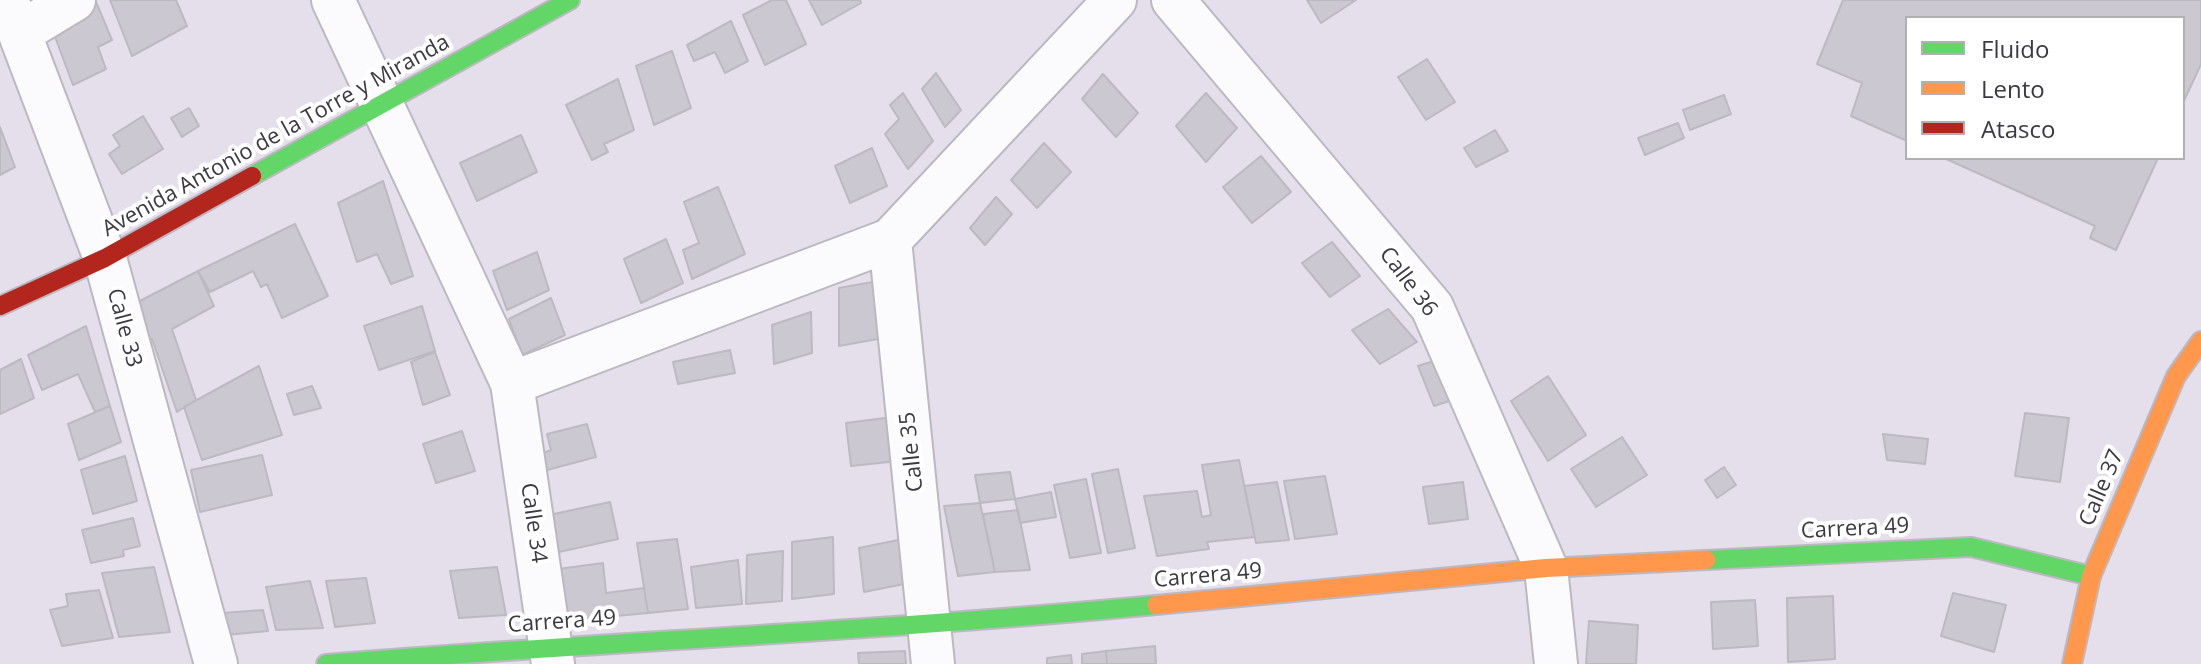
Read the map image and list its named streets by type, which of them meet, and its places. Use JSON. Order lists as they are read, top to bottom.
{
  "streets": {
    "street": [
      "Avenida Antonio de la Torre y Miranda",
      "Calle 36",
      "Calle 33",
      "Calle 35",
      "Calle 37",
      "Calle 34",
      "Carrera 49"
    ]
  },
  "crossings": [
    ["Avenida Antonio de la Torre y Miranda", "Calle 33"],
    ["Avenida Antonio de la Torre y Miranda", "Calle 34"],
    ["Calle 36", "Carrera 49"],
    ["Calle 35", "Carrera 49"],
    ["Calle 37", "Carrera 49"],
    ["Calle 34", "Carrera 49"]
  ],
  "legend": ["Fluido", "Lento", "Atasco"]
}
